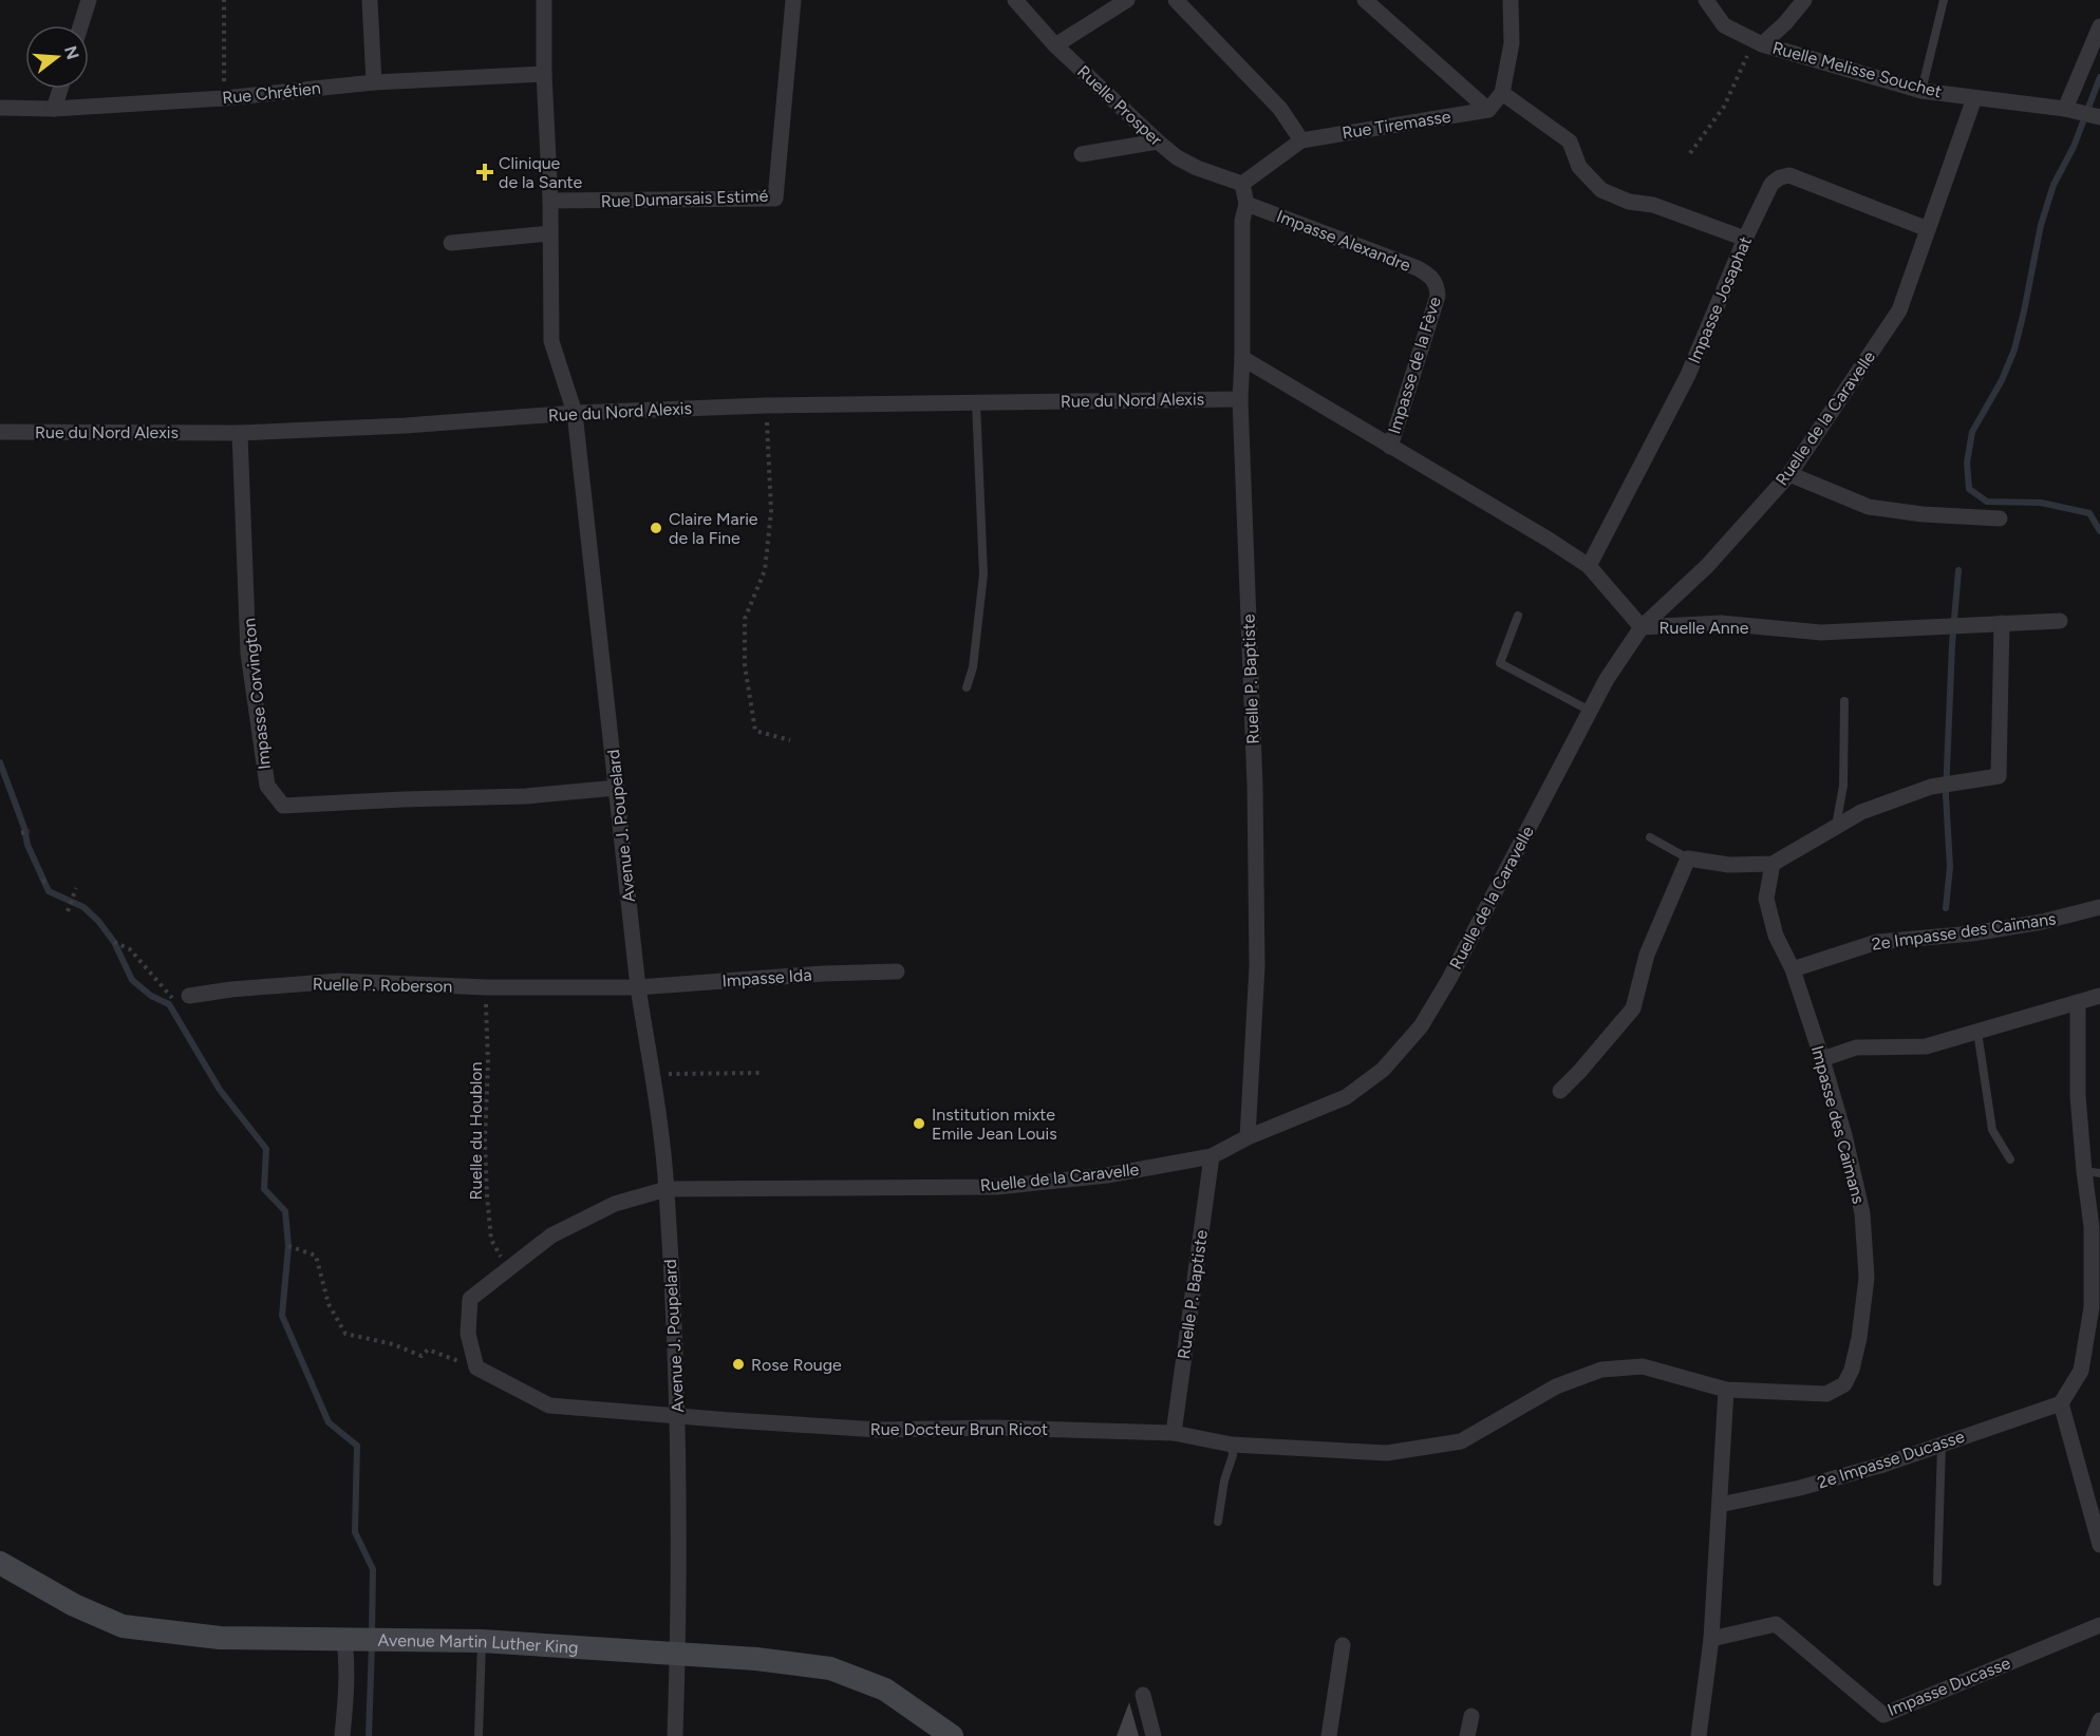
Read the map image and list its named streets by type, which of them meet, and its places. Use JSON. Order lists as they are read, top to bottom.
{
  "streets": {
    "main road": ["Avenue Martin Luther King"],
    "street": [
      "Ruelle Melisse Souchet",
      "Rue Chrétien",
      "Ruelle Prosper",
      "Rue Tiremasse",
      "Rue Dumarsais Estimé",
      "Impasse Alexandre",
      "Impasse Josaphat",
      "Impasse de la Fève",
      "Rue du Nord Alexis",
      "Ruelle de la Caravelle",
      "Ruelle Anne",
      "Ruelle P. Baptiste",
      "Impasse Corvington",
      "Avenue J. Poupelard",
      "2e Impasse des Caïmans",
      "Impasse Ida",
      "Ruelle P. Roberson",
      "Impasse des Caïmans",
      "Rue Docteur Brun Ricot",
      "2e Impasse Ducasse",
      "Impasse Ducasse"
    ],
    "path": ["Ruelle du Houblon"]
  },
  "crossings": [
    ["Ruelle Melisse Souchet", "Ruelle de la Caravelle"],
    ["Rue Chrétien", "Avenue J. Poupelard"],
    ["Ruelle Prosper", "Rue Tiremasse"],
    ["Rue Dumarsais Estimé", "Avenue J. Poupelard"],
    ["Impasse Alexandre", "Impasse de la Fève"],
    ["Impasse Alexandre", "Ruelle P. Baptiste"],
    ["Impasse Josaphat", "Ruelle de la Caravelle"],
    ["Impasse Josaphat", "Ruelle Anne"],
    ["Impasse de la Fève", "Ruelle Anne"],
    ["Rue du Nord Alexis", "Ruelle P. Baptiste"],
    ["Rue du Nord Alexis", "Impasse Corvington"],
    ["Rue du Nord Alexis", "Avenue J. Poupelard"],
    ["Ruelle de la Caravelle", "Ruelle Anne"],
    ["Ruelle de la Caravelle", "Ruelle P. Baptiste"],
    ["Ruelle de la Caravelle", "Avenue J. Poupelard"],
    ["Ruelle Anne", "Ruelle P. Baptiste"],
    ["Ruelle P. Baptiste", "Rue Docteur Brun Ricot"],
    ["Impasse Corvington", "Avenue J. Poupelard"],
    ["Avenue J. Poupelard", "Impasse Ida"],
    ["Avenue J. Poupelard", "Ruelle P. Roberson"],
    ["Avenue J. Poupelard", "Rue Docteur Brun Ricot"],
    ["Avenue J. Poupelard", "Avenue Martin Luther King"],
    ["2e Impasse des Caïmans", "Impasse des Caïmans"],
    ["Impasse Ida", "Ruelle P. Roberson"],
    ["Ruelle P. Roberson", "Ruelle du Houblon"],
    ["Impasse des Caïmans", "Rue Docteur Brun Ricot"]
  ],
  "places": {
    "health": ["Clinique de la Sante"],
    "other": ["Claire Marie de la Fine", "Institution mixte Emile Jean Louis", "Rose Rouge"]
  },
  "north": "right"
}
